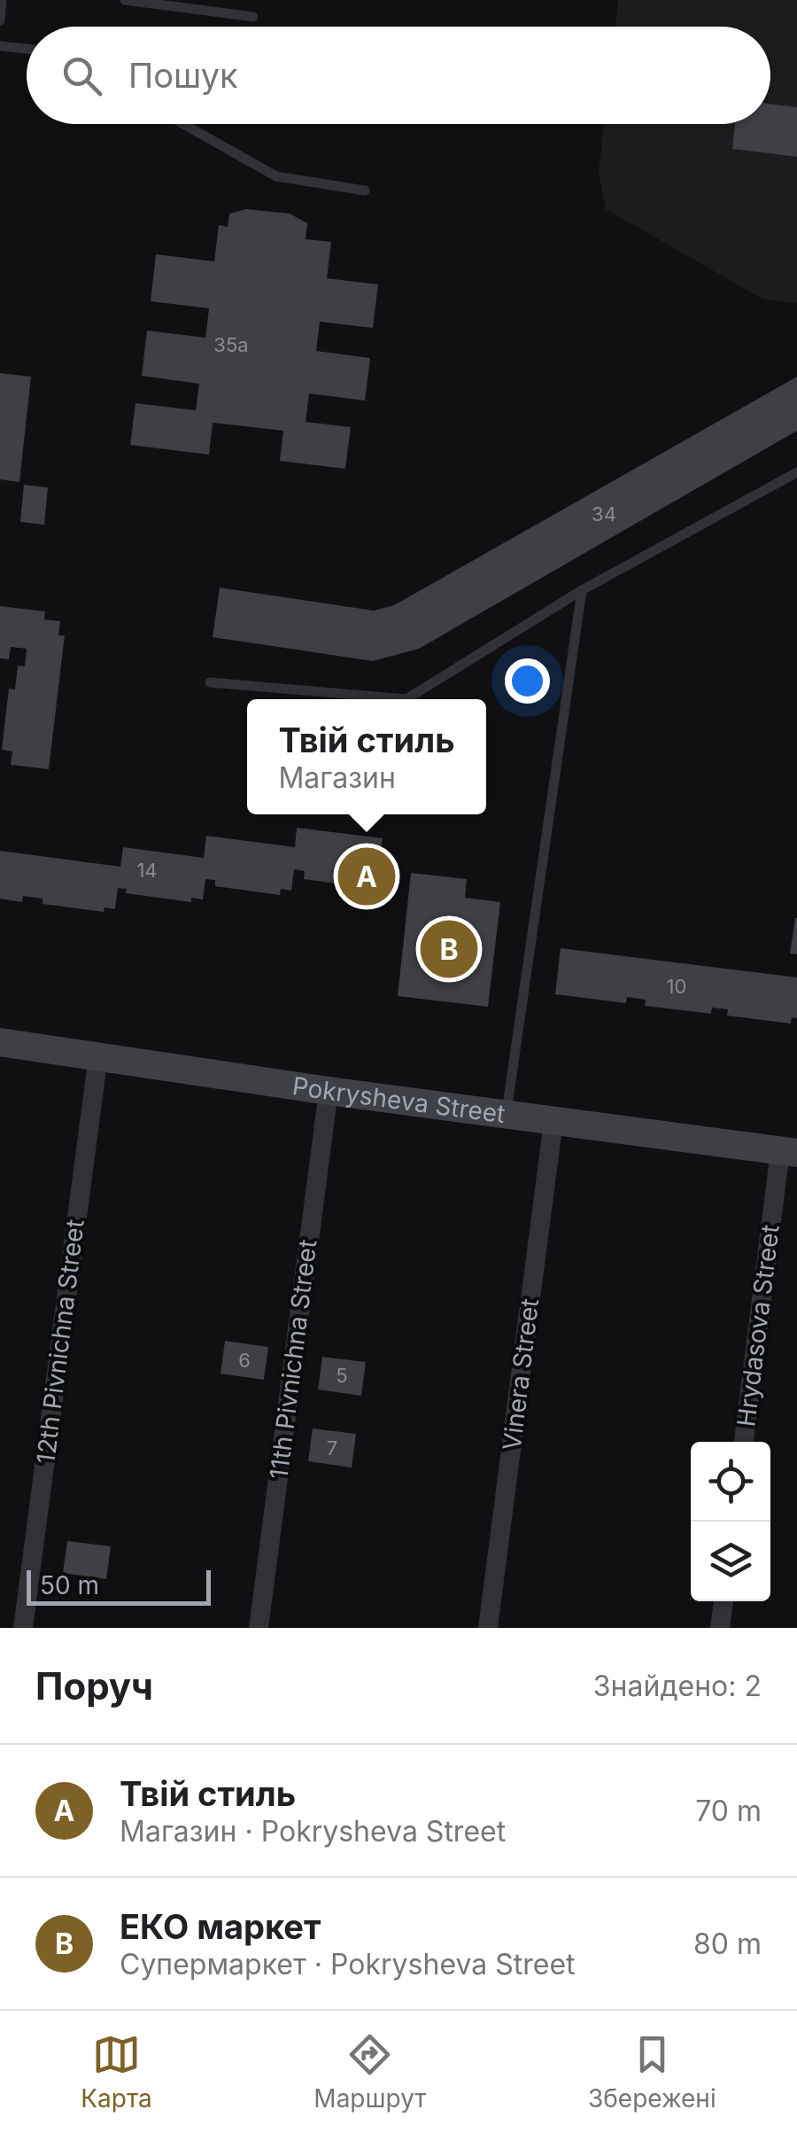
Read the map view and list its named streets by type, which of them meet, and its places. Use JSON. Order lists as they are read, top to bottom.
{
  "streets": {
    "street": [
      "Pokrysheva Street",
      "Hrydasova Street",
      "12th Pivnichna Street",
      "11th Pivnichna Street",
      "Vinera Street"
    ]
  },
  "crossings": [
    ["Pokrysheva Street", "Hrydasova Street"],
    ["Pokrysheva Street", "12th Pivnichna Street"],
    ["Pokrysheva Street", "11th Pivnichna Street"],
    ["Pokrysheva Street", "Vinera Street"]
  ],
  "house_numbers": [
    "35а",
    "34",
    "14",
    "10",
    "6",
    "5",
    "7"
  ],
  "scale_bar": "50 m",
  "page": {
    "search": "Пошук",
    "popup": ["Твій стиль", "Магазин"],
    "pins": ["A", "B"],
    "scale": "50 m",
    "heading": ["Поруч", "Знайдено: 2"],
    "list": [
      {
        "mark": "A",
        "name": "Твій стиль",
        "note": "Магазин · Pokrysheva Street",
        "value": "70 m"
      },
      {
        "mark": "B",
        "name": "ЕКО маркет",
        "note": "Супермаркет · Pokrysheva Street",
        "value": "80 m"
      }
    ],
    "nav": ["Карта", "Маршрут", "Збережені"]
  }
}
